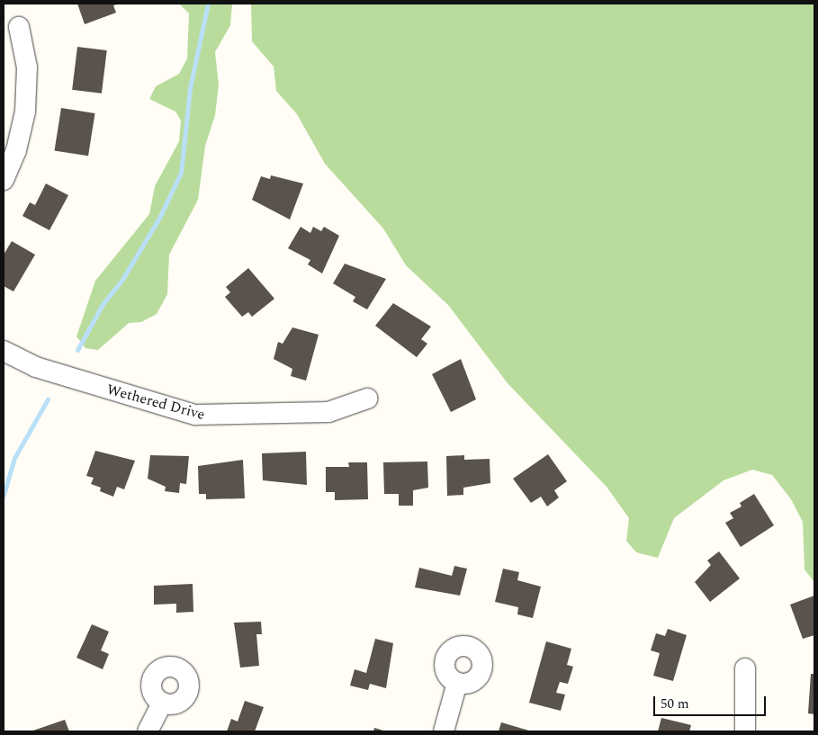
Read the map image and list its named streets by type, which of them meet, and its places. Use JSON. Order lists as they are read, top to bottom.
{
  "streets": {
    "street": ["Wethered Drive"]
  },
  "scale_bar": "50 m"
}
